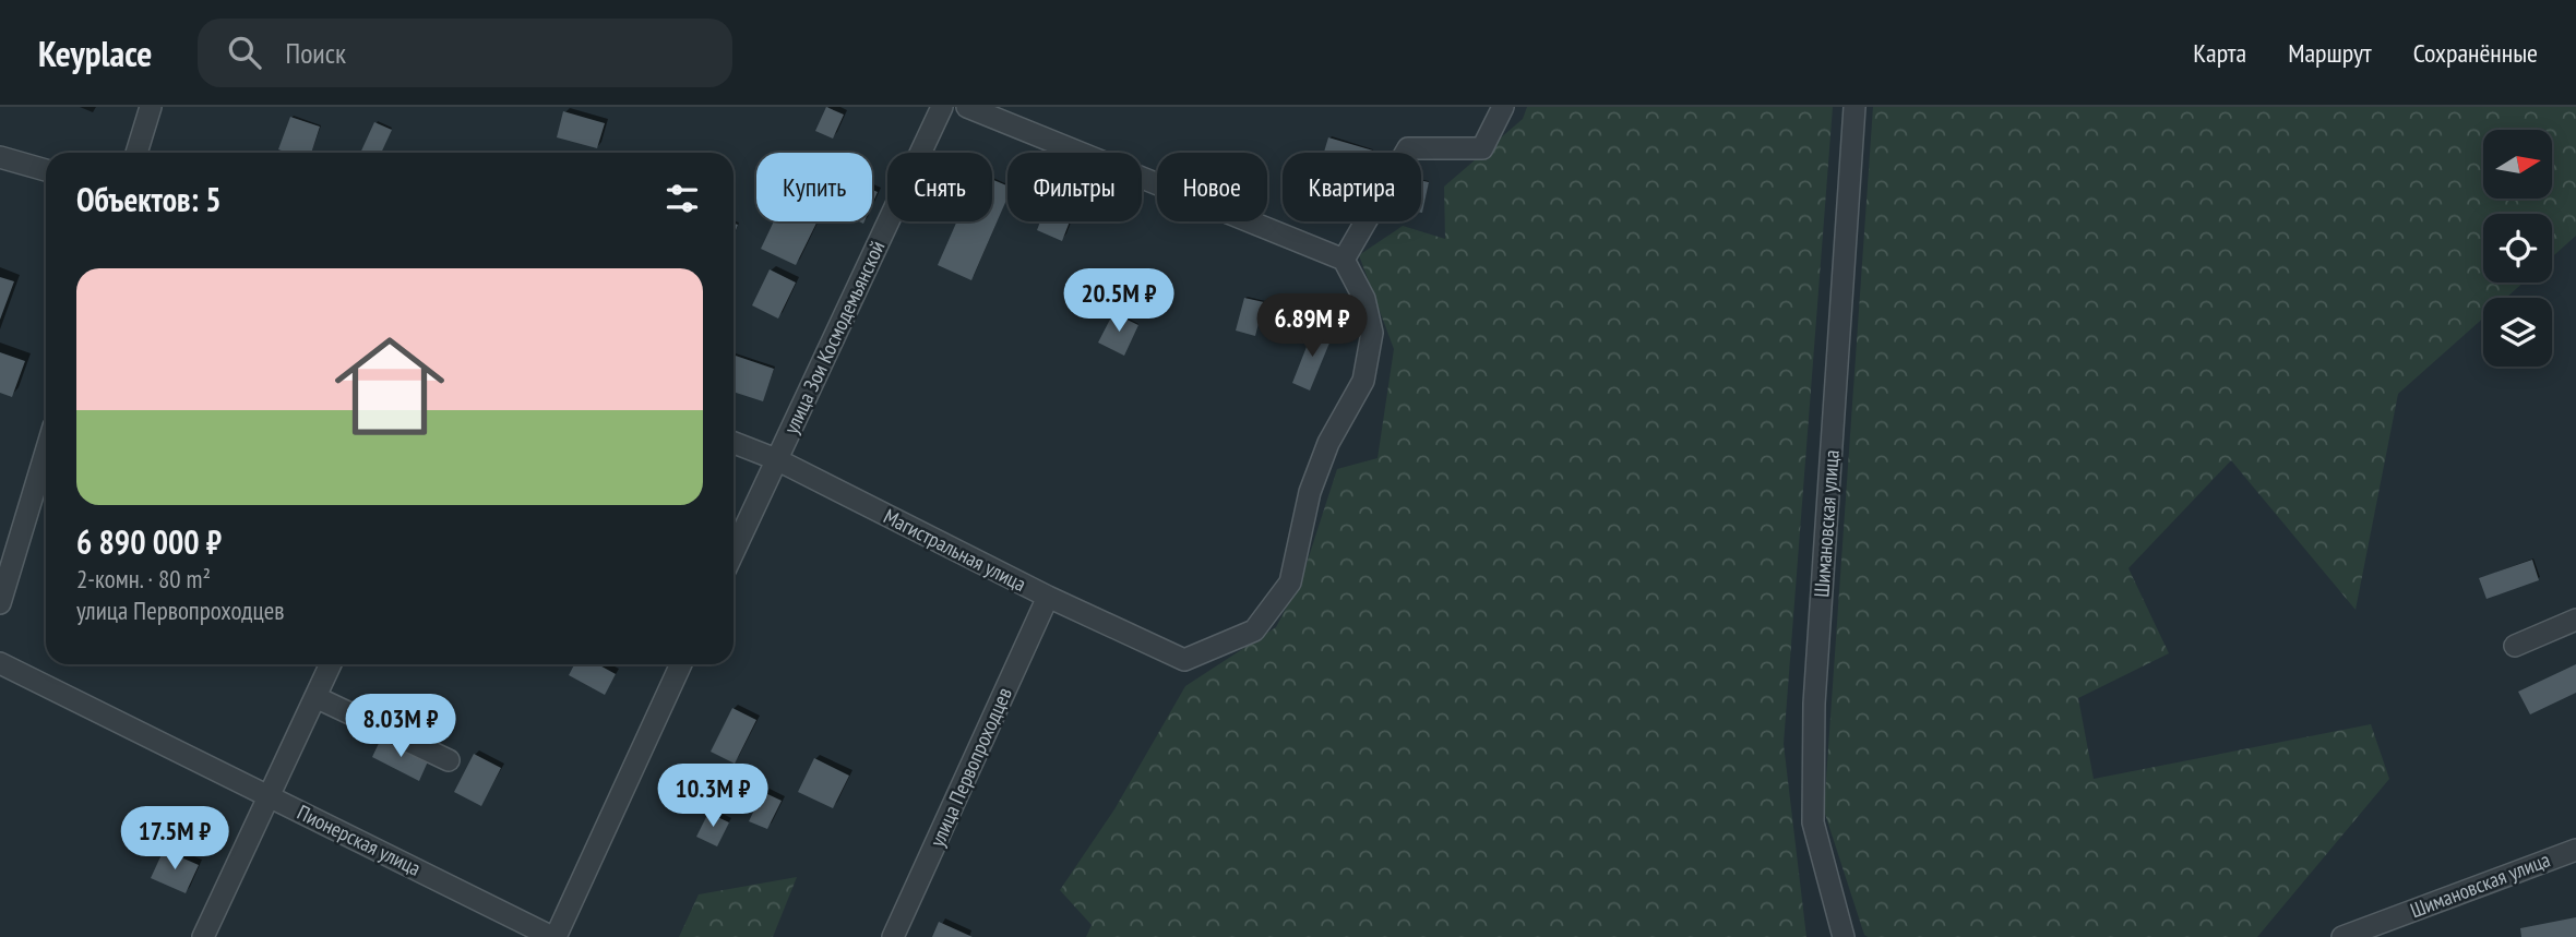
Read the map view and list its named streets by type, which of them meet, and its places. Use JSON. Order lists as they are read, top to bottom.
{
  "streets": {
    "street": [
      "улица Зои Космодемьянской",
      "Шимановская улица",
      "Магистральная улица",
      "улица Первопроходцев",
      "Пионерская улица"
    ]
  },
  "crossings": [
    ["улица Зои Космодемьянской", "Магистральная улица"],
    ["Магистральная улица", "улица Первопроходцев"]
  ],
  "north": "right",
  "page": {
    "header": "Keyplace",
    "search": "Поиск",
    "nav": ["Карта", "Маршрут", "Сохранённые"],
    "chip": [
      "Купить",
      "Снять",
      "Фильтры",
      "Новое",
      "Квартира"
    ],
    "heading": "Объектов: 5",
    "list": [
      {
        "name": "6 890 000 ₽",
        "note": "2-комн. · 80 m² · улица Первопроходцев"
      }
    ],
    "price": [
      "20.5M ₽",
      "6.89M ₽",
      "8.03M ₽",
      "10.3M ₽",
      "17.5M ₽"
    ]
  }
}
